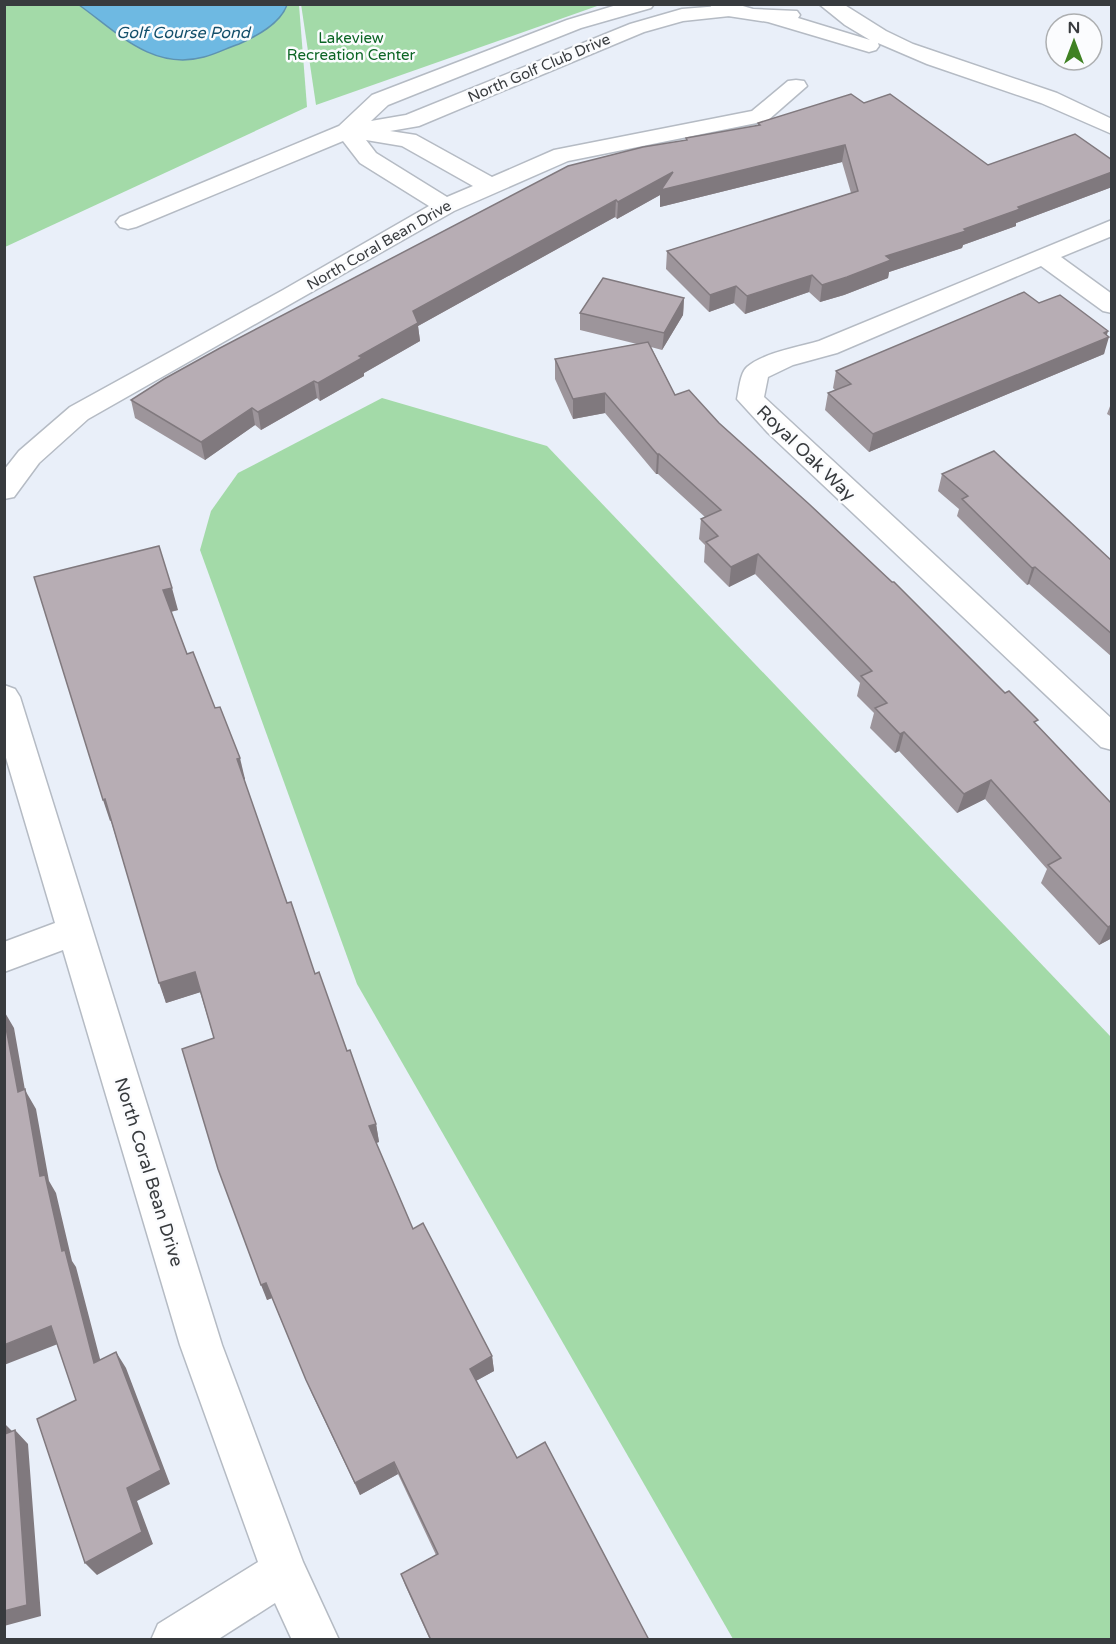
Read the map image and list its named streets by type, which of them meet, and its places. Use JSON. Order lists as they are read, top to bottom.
{
  "streets": {
    "street": ["North Golf Club Drive", "North Coral Bean Drive", "Royal Oak Way"]
  },
  "water": ["Golf Course Pond"],
  "parks": ["Lakeview Recreation Center"],
  "north": "top"
}
